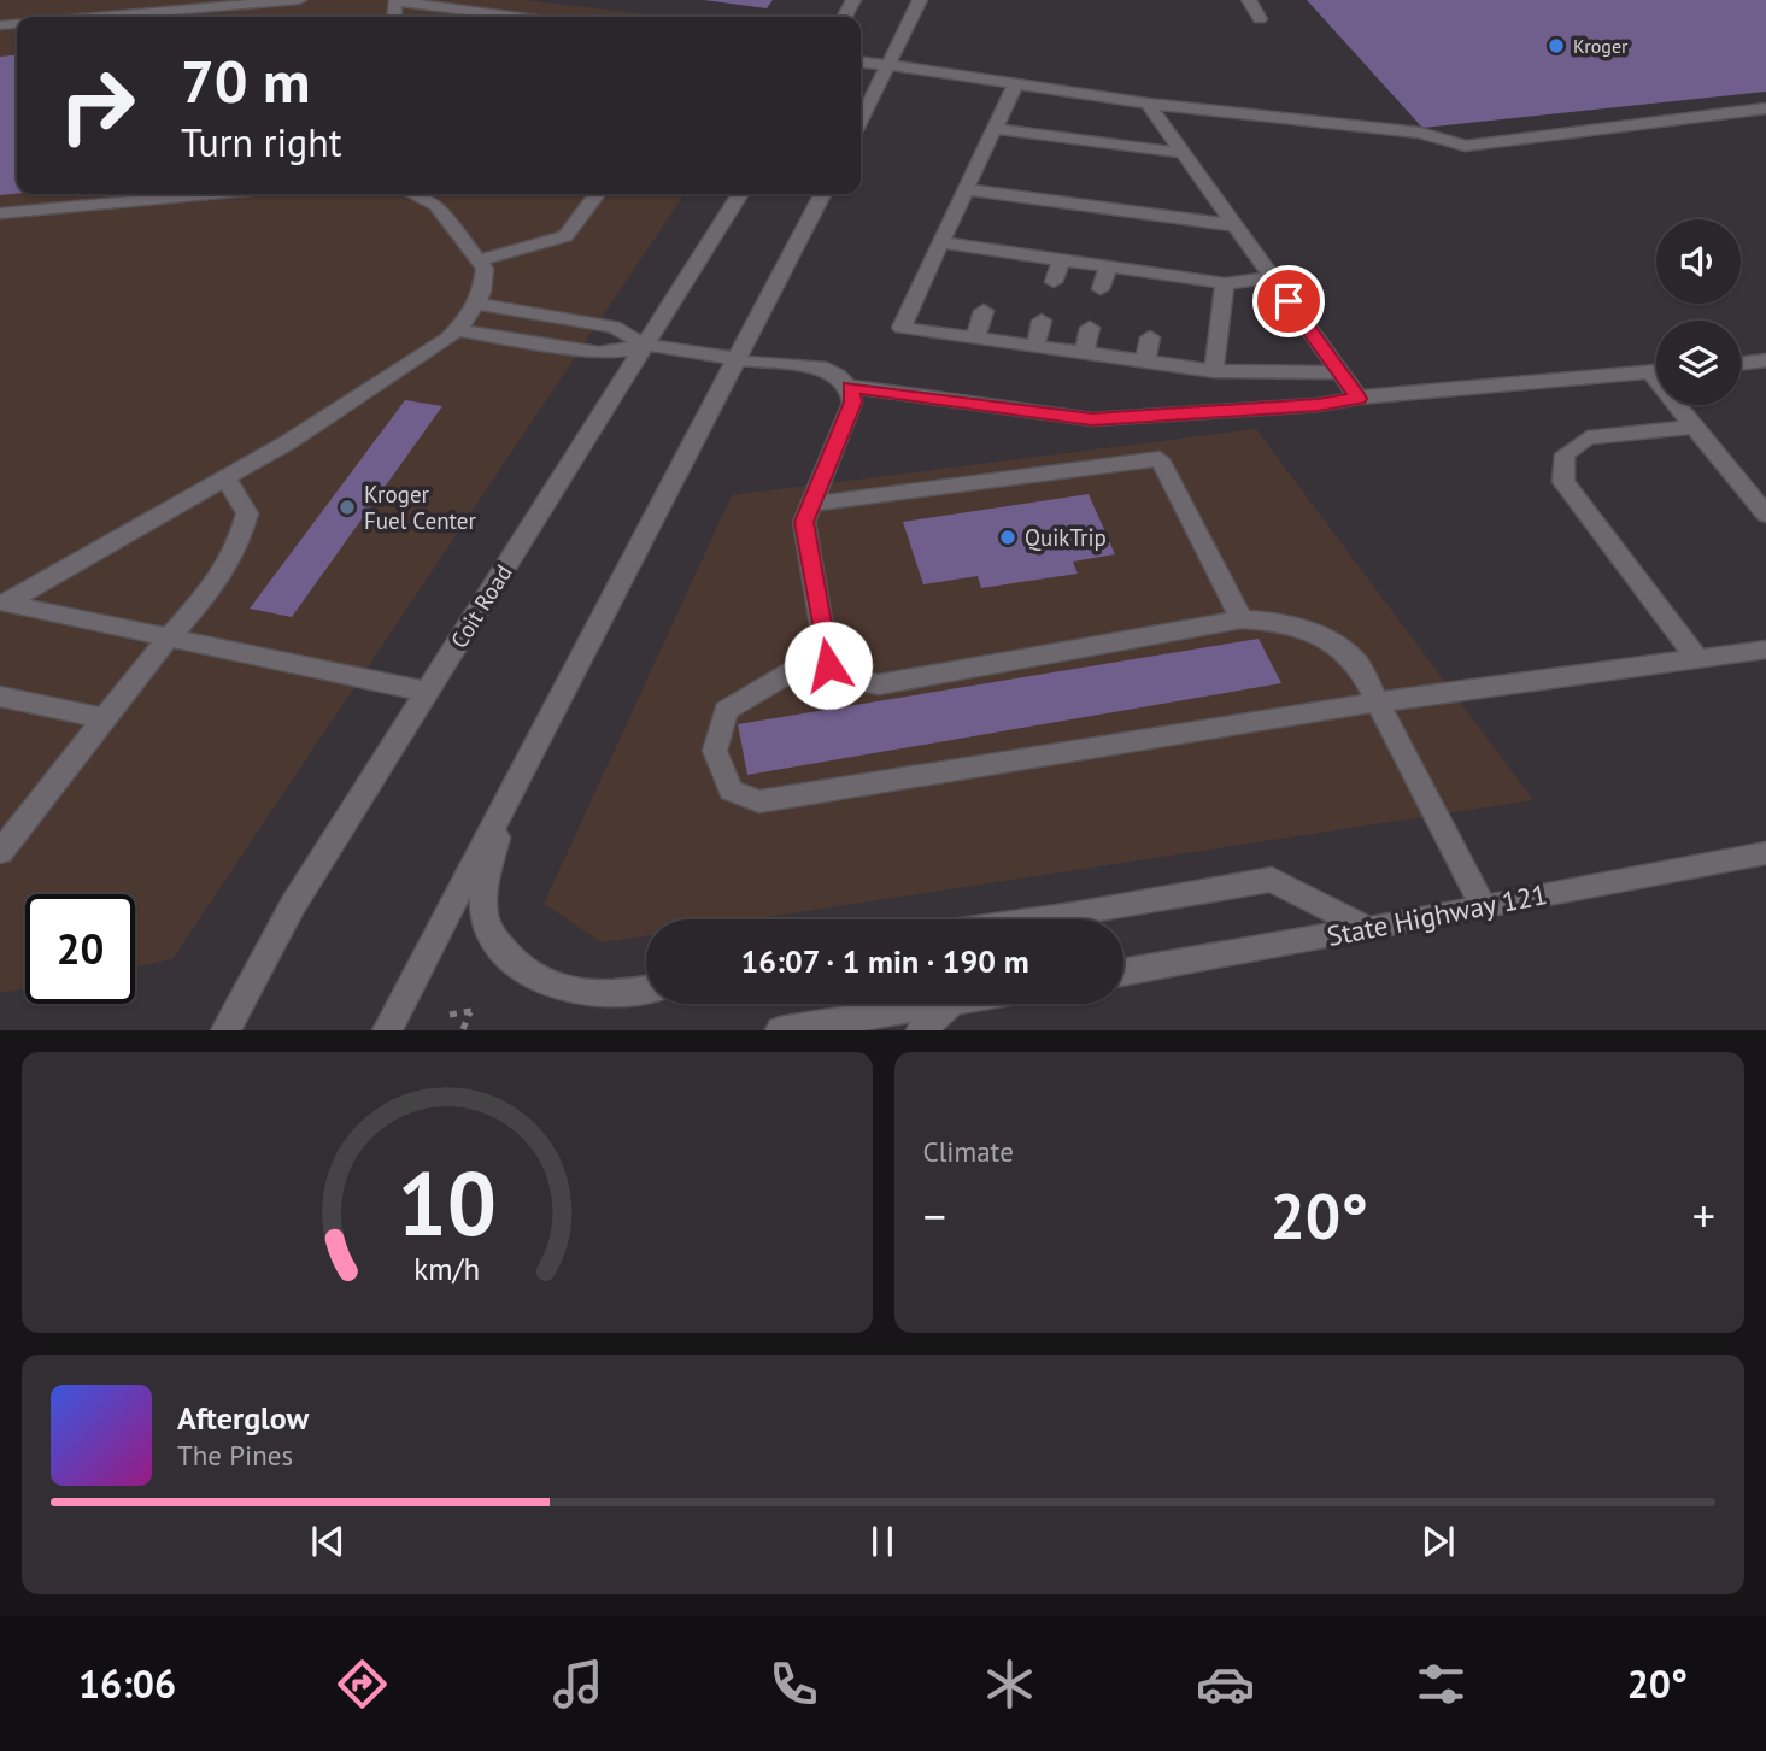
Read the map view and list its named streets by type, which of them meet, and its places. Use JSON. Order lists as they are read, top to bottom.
{
  "streets": {
    "main road": ["Coit Road", "State Highway 121"]
  },
  "places": ["Kroger", "Kroger Fuel Center", "QuikTrip"],
  "page": {
    "turn": ["70 m", "Turn right"],
    "limit": "20",
    "trip": "16:07 · 1 min · 190 m",
    "tile": "Climate",
    "heat": ["−", "20°", "+"],
    "song": ["Afterglow", "The Pines"],
    "tabs": ["16:06", "20°"],
    "gauge": ["10", "km/h"]
  }
}
